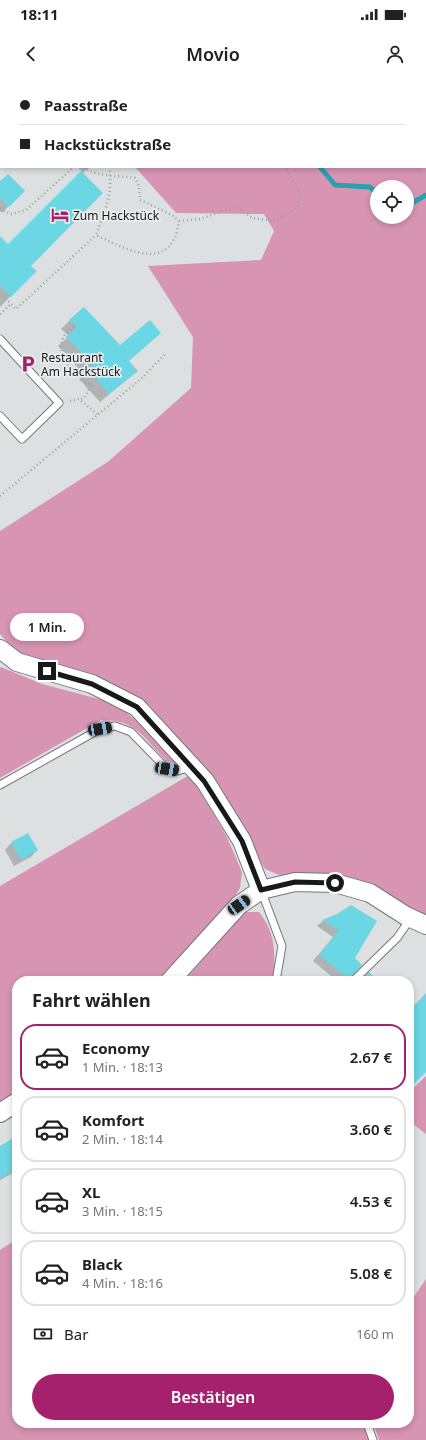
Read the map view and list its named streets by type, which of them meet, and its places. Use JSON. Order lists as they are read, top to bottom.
{
  "places": {
    "hotel": ["Zum Hackstück"],
    "parking": ["Restaurant Am Hackstück"]
  },
  "page": {
    "status": "18:11",
    "header": "Movio",
    "banner": ["Paasstraße", "Hackstückstraße"],
    "bubble": "1 Min.",
    "heading": "Fahrt wählen",
    "list": [
      {
        "name": "Economy",
        "note": "1 Min. · 18:13",
        "value": "2.67 €"
      },
      {
        "name": "Komfort",
        "note": "2 Min. · 18:14",
        "value": "3.60 €"
      },
      {
        "name": "XL",
        "note": "3 Min. · 18:15",
        "value": "4.53 €"
      },
      {
        "name": "Black",
        "note": "4 Min. · 18:16",
        "value": "5.08 €"
      }
    ],
    "pay": ["Bar", "160 m"],
    "buttons": "Bestätigen"
  }
}
